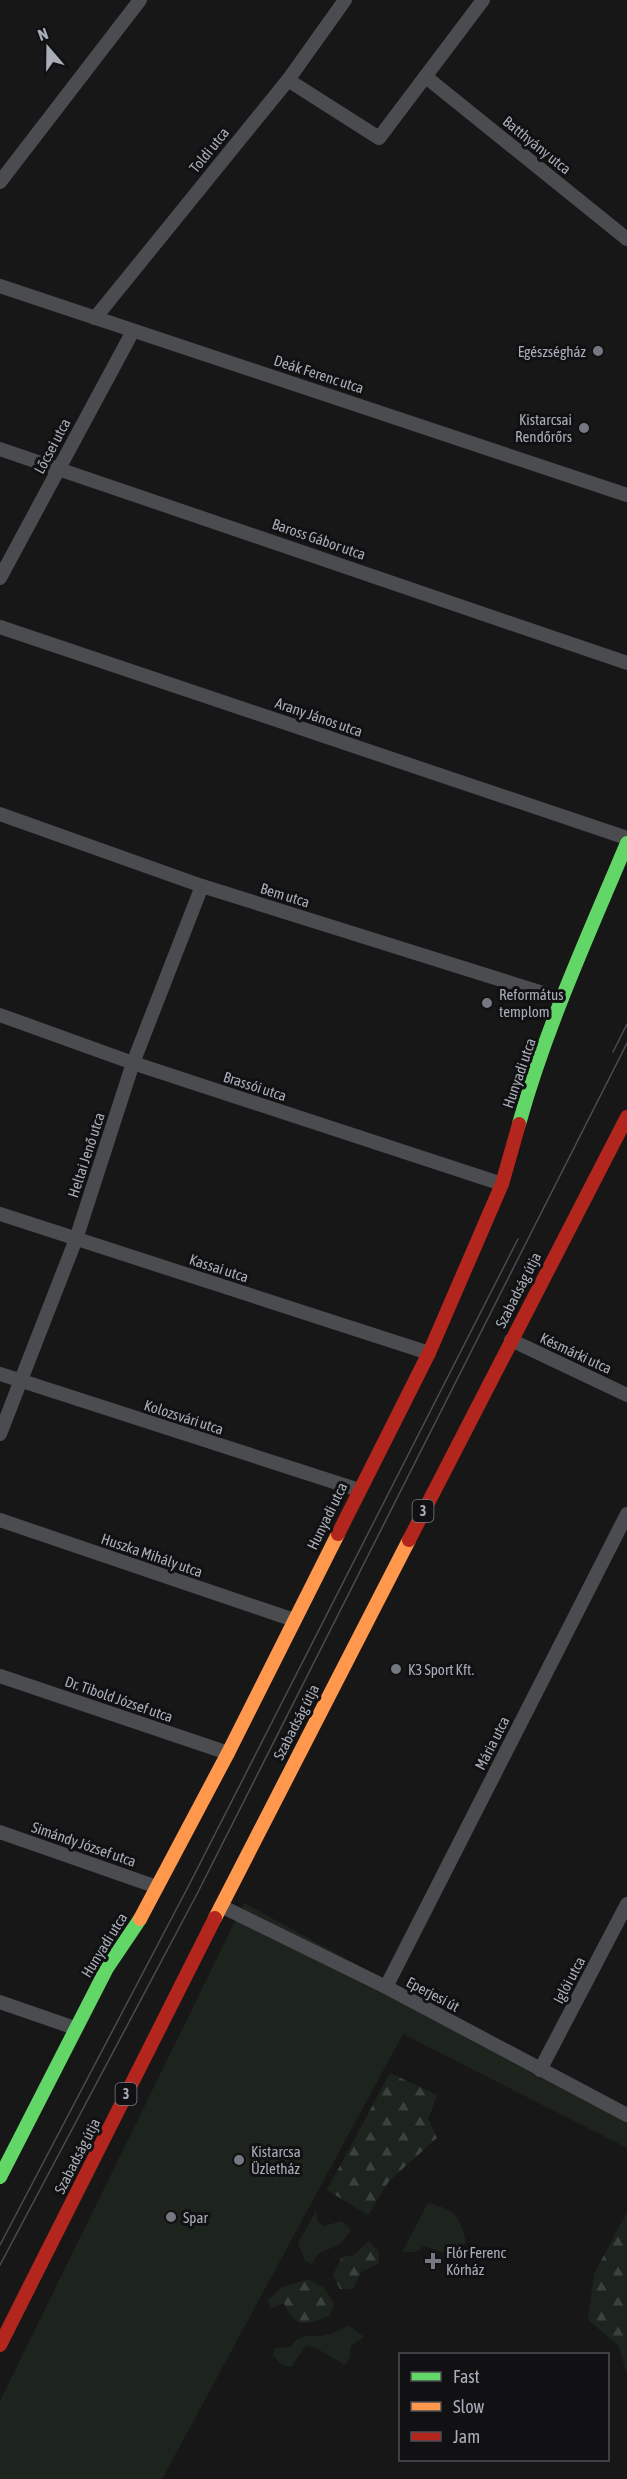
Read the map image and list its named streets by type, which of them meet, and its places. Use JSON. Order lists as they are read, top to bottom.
{
  "streets": {
    "street": [
      "Batthyány utca",
      "Toldi utca",
      "Deák Ferenc utca",
      "Lőcsei utca",
      "Baross Gábor utca",
      "Arany János utca",
      "Bem utca",
      "Hunyadi utca",
      "Brassói utca",
      "Heltai Jenő utca",
      "Kassai utca",
      "Szabadság útja",
      "Késmárki utca",
      "Kolozsvári utca",
      "3",
      "Huszka Mihály utca",
      "Dr. Tibold József utca",
      "Mária utca",
      "Simándy József utca",
      "Iglói utca",
      "Eperjesi út"
    ]
  },
  "crossings": [
    ["Toldi utca", "Deák Ferenc utca"],
    ["Deák Ferenc utca", "Lőcsei utca"],
    ["Lőcsei utca", "Baross Gábor utca"],
    ["Bem utca", "Hunyadi utca"],
    ["Bem utca", "Heltai Jenő utca"],
    ["Hunyadi utca", "Brassói utca"],
    ["Hunyadi utca", "Kassai utca"],
    ["Hunyadi utca", "Kolozsvári utca"],
    ["Hunyadi utca", "Huszka Mihály utca"],
    ["Hunyadi utca", "Dr. Tibold József utca"],
    ["Hunyadi utca", "Simándy József utca"],
    ["Brassói utca", "Heltai Jenő utca"],
    ["Heltai Jenő utca", "Kassai utca"],
    ["Heltai Jenő utca", "Kolozsvári utca"],
    ["Szabadság útja", "Késmárki utca"],
    ["Szabadság útja", "Eperjesi út"],
    ["Mária utca", "Eperjesi út"],
    ["Iglói utca", "Eperjesi út"]
  ],
  "places": {
    "other": [
      "Egészségház",
      "Kistarcsai Rendőrőrs",
      "Református templom",
      "K3 Sport Kft.",
      "Kistarcsa Üzletház",
      "Spar"
    ],
    "health": ["Flór Ferenc Kórház"]
  },
  "legend": ["Fast", "Slow", "Jam"],
  "north": "top"
}
